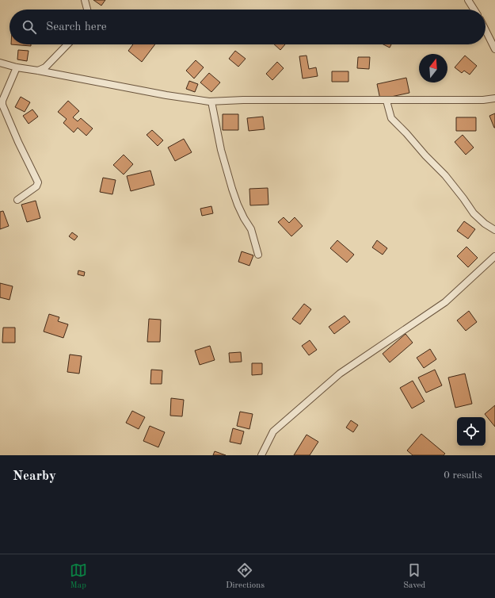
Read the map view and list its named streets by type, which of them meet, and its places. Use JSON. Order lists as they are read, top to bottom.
{
  "north": "top",
  "page": {
    "search": "Search here",
    "heading": ["Nearby", "0 results"],
    "nav": ["Map", "Directions", "Saved"]
  }
}
